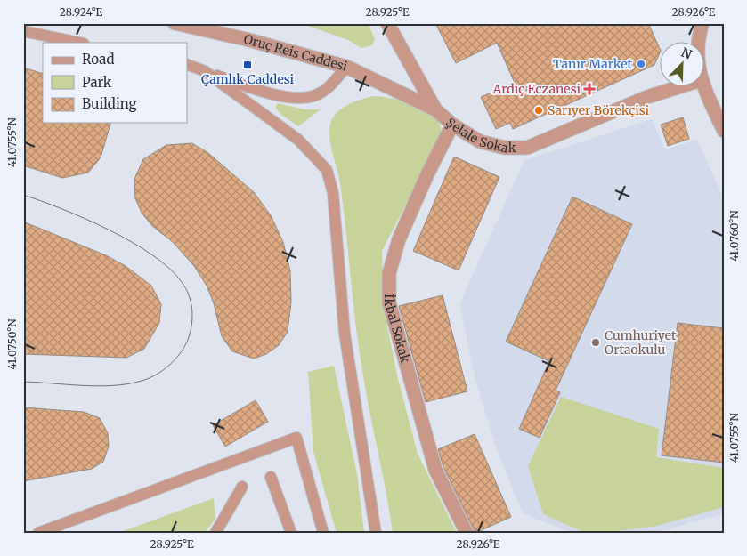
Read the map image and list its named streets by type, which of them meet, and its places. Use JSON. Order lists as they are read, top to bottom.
{
  "streets": {
    "street": ["Oruç Reis Caddesi", "Şelale Sokak", "İkbal Sokak"]
  },
  "crossings": [
    ["Oruç Reis Caddesi", "Şelale Sokak"],
    ["Şelale Sokak", "İkbal Sokak"]
  ],
  "places": {
    "other": ["Tanır Market", "Sarıyer Börekçisi", "Cumhuriyet Ortaokulu"],
    "transit": ["Çamlık Caddesi"],
    "health": ["Ardıç Eczanesi"]
  },
  "legend": ["Road", "Park", "Building"],
  "north": "top right",
  "coordinates": [
    "28.924°E",
    "28.925°E",
    "28.926°E",
    "41.0755°N",
    "41.0760°N",
    "41.0750°N"
  ]
}
